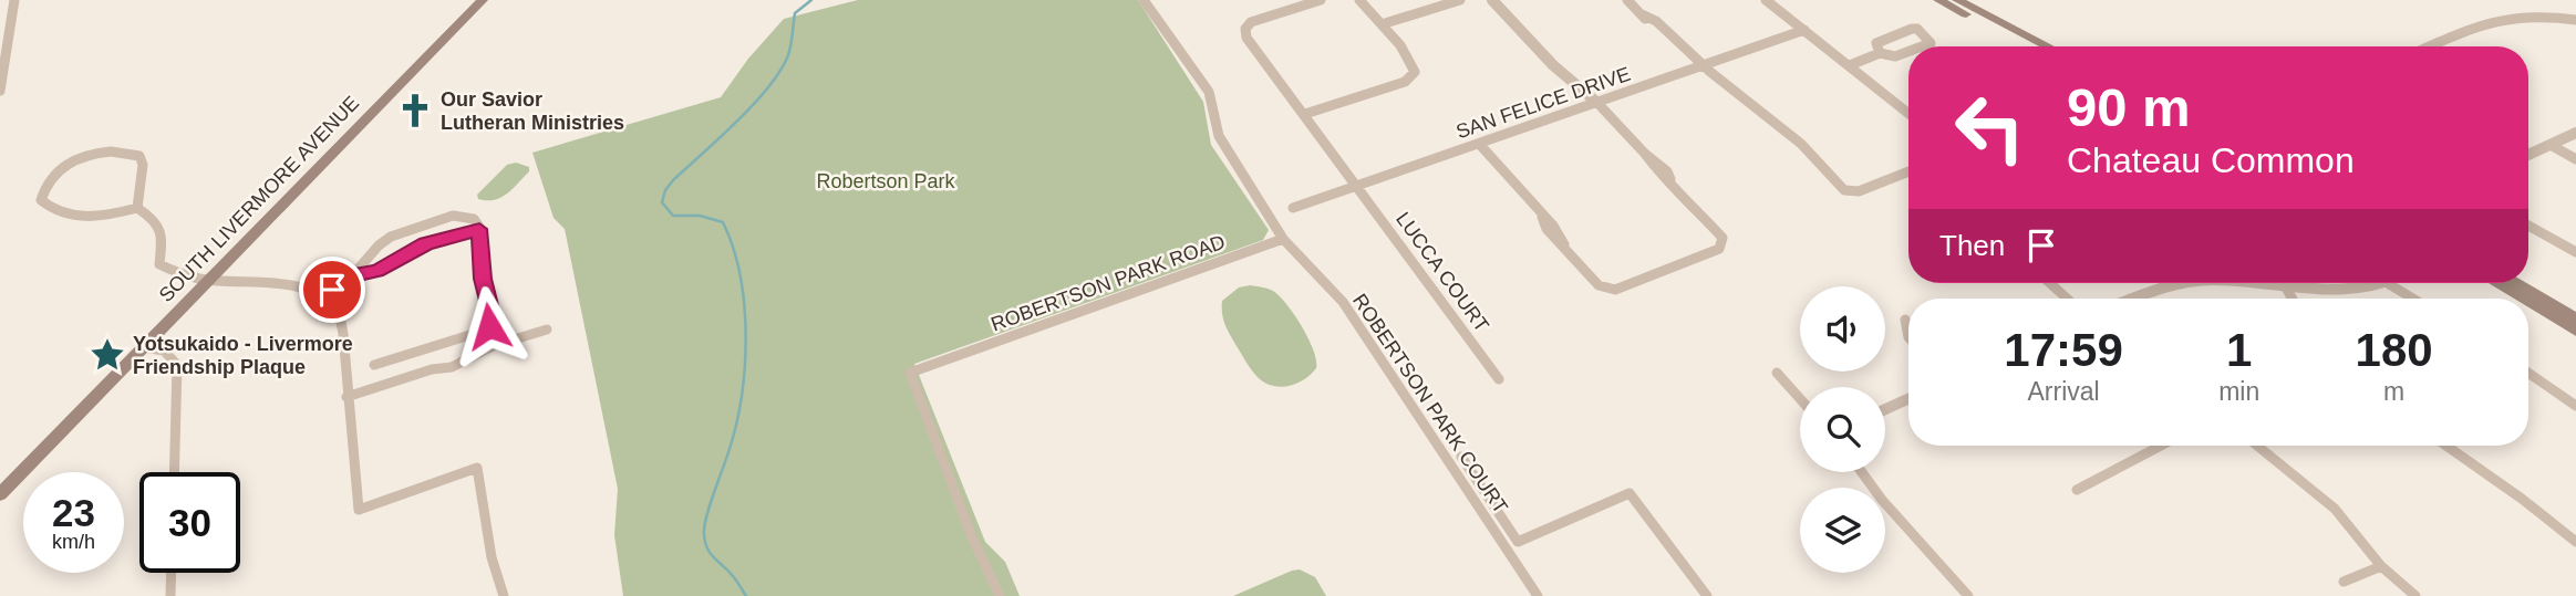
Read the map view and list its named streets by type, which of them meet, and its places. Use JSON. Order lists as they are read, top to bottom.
{
  "streets": {
    "main road": ["SOUTH LIVERMORE AVENUE"],
    "street": [
      "SAN FELICE DRIVE",
      "LUCCA COURT",
      "ROBERTSON PARK ROAD",
      "ROBERTSON PARK COURT"
    ]
  },
  "crossings": [
    ["SAN FELICE DRIVE", "LUCCA COURT"],
    ["ROBERTSON PARK ROAD", "ROBERTSON PARK COURT"]
  ],
  "parks": ["Robertson Park"],
  "places": {
    "church": ["Our Savior Lutheran Ministries"],
    "place": ["Yotsukaido - Livermore Friendship Plaque"]
  },
  "page": {
    "turn": ["90 m", "Chateau Common"],
    "then": "Then",
    "eta": [
      "17:59",
      "Arrival",
      "1",
      "min",
      "180",
      "m"
    ],
    "speed": "23 km/h",
    "limit": "30"
  }
}
